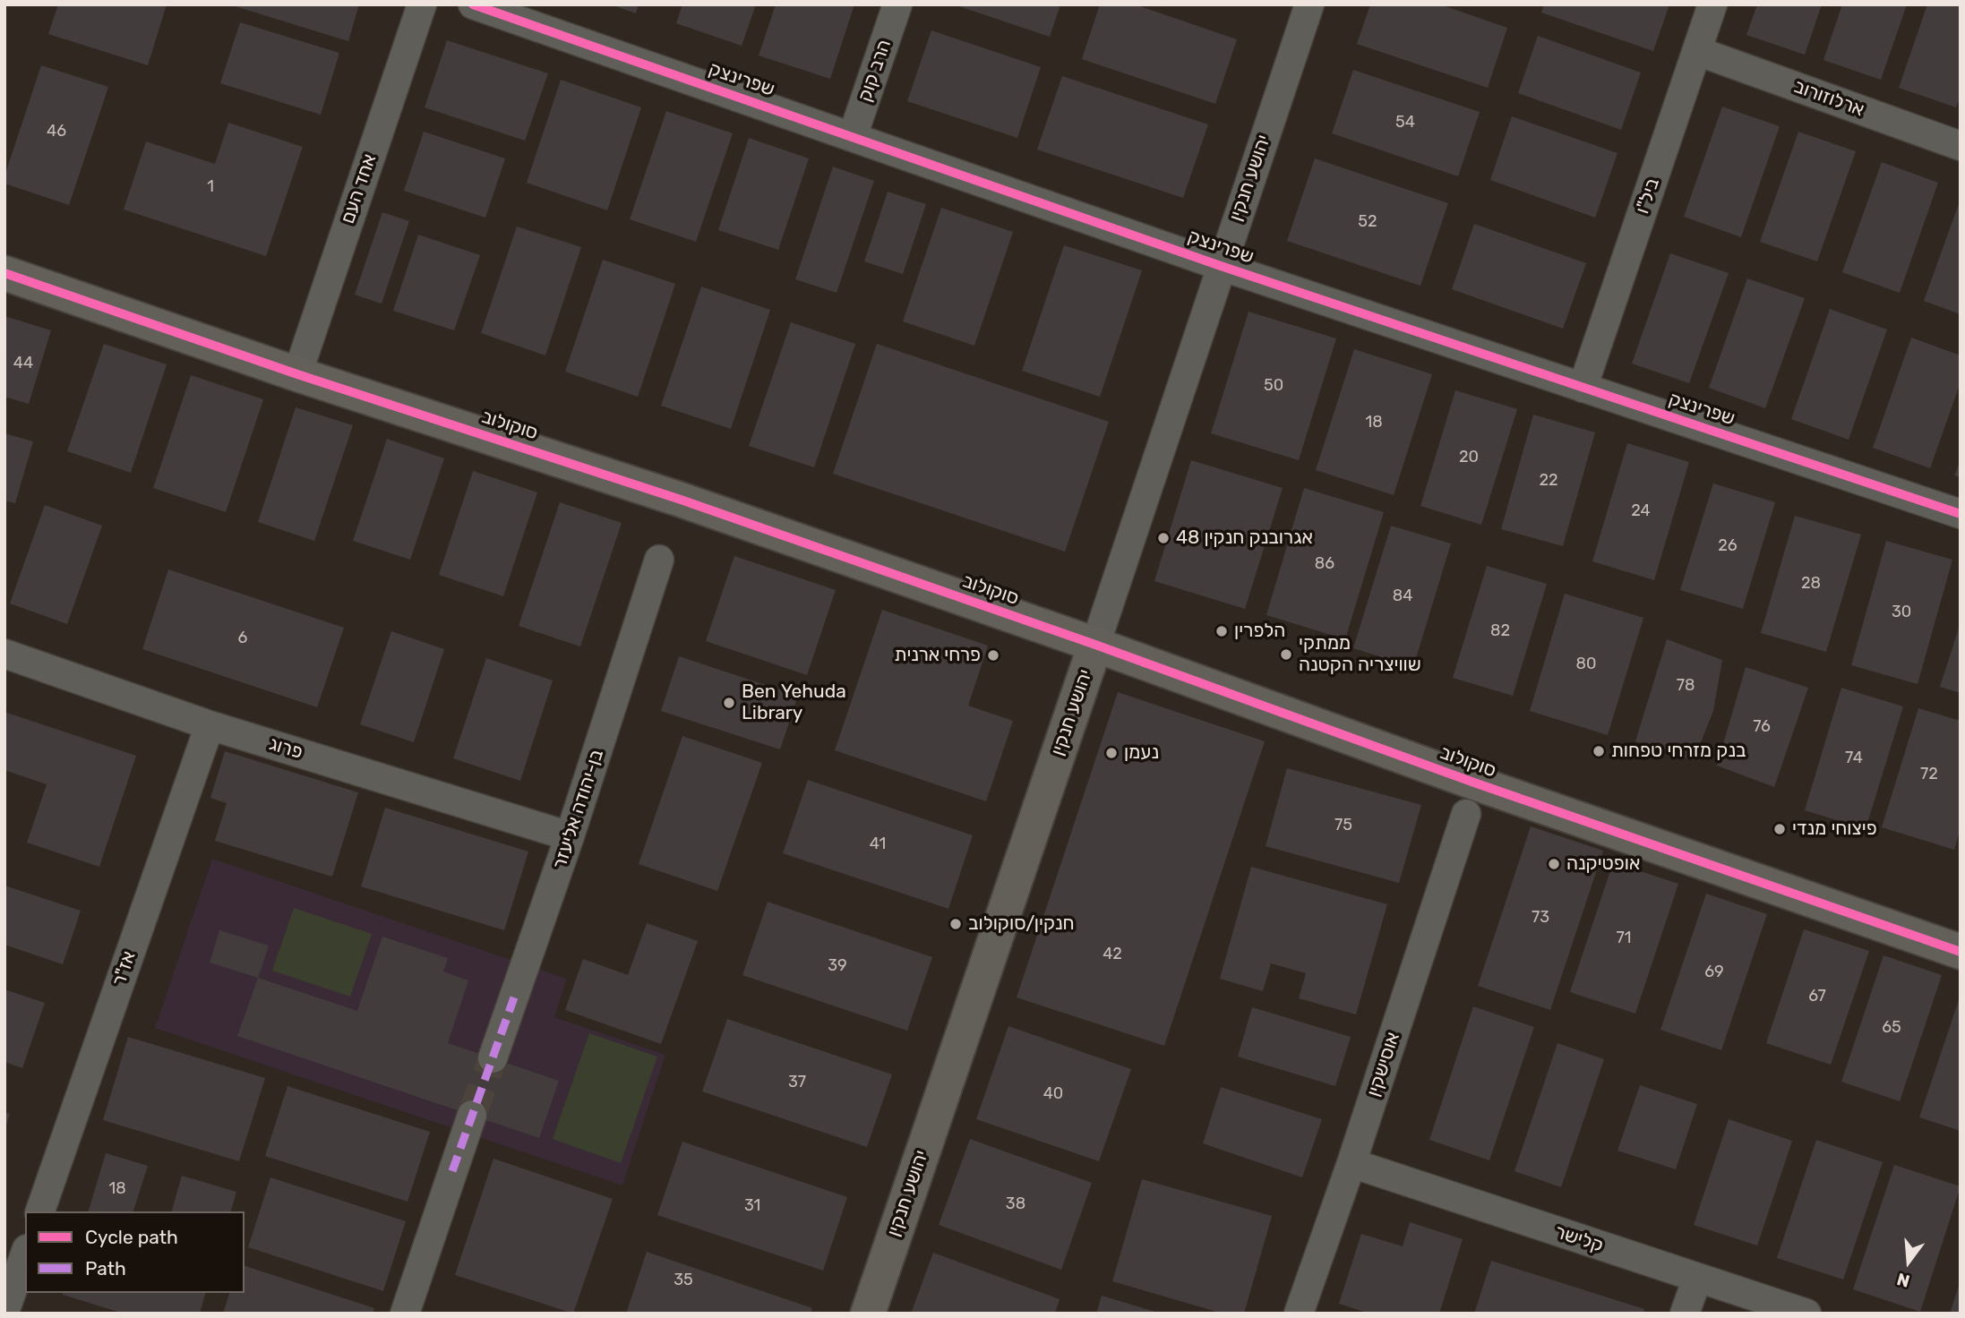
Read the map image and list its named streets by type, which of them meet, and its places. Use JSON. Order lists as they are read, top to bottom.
{
  "streets": {
    "street": [
      "הרב קוק",
      "שפרינצק",
      "ארלוזורוב",
      "יהושע חנקין",
      "אחד העם",
      "ביל\"ו",
      "סוקולוב",
      "פרוג",
      "בן-יהודה אליעזר",
      "אז\"ר",
      "אוסישקין",
      "קלישר"
    ]
  },
  "crossings": [
    ["הרב קוק", "שפרינצק"],
    ["שפרינצק", "יהושע חנקין"],
    ["שפרינצק", "ביל\"ו"],
    ["ארלוזורוב", "ביל\"ו"],
    ["יהושע חנקין", "סוקולוב"],
    ["אחד העם", "סוקולוב"],
    ["פרוג", "בן-יהודה אליעזר"],
    ["פרוג", "אז\"ר"],
    ["אוסישקין", "קלישר"]
  ],
  "places": [
    "אגרובנק חנקין 48",
    "הלפרין",
    "ממתקי שוויצריה הקטנה",
    "פרחי ארנית",
    "Ben Yehuda Library",
    "בנק מזרחי טפחות",
    "נעמן",
    "פיצוחי מנדי",
    "אופטיקנה",
    "חנקין/סוקולוב"
  ],
  "house_numbers": [
    "54",
    "46",
    "1",
    "52",
    "44",
    "50",
    "18",
    "20",
    "22",
    "24",
    "26",
    "86",
    "28",
    "84",
    "30",
    "82",
    "6",
    "80",
    "78",
    "76",
    "74",
    "72",
    "75",
    "41",
    "73",
    "71",
    "42",
    "39",
    "69",
    "67",
    "65",
    "37",
    "40",
    "18",
    "38",
    "31",
    "35"
  ],
  "legend": ["Cycle path", "Path"],
  "north": "bottom"
}
